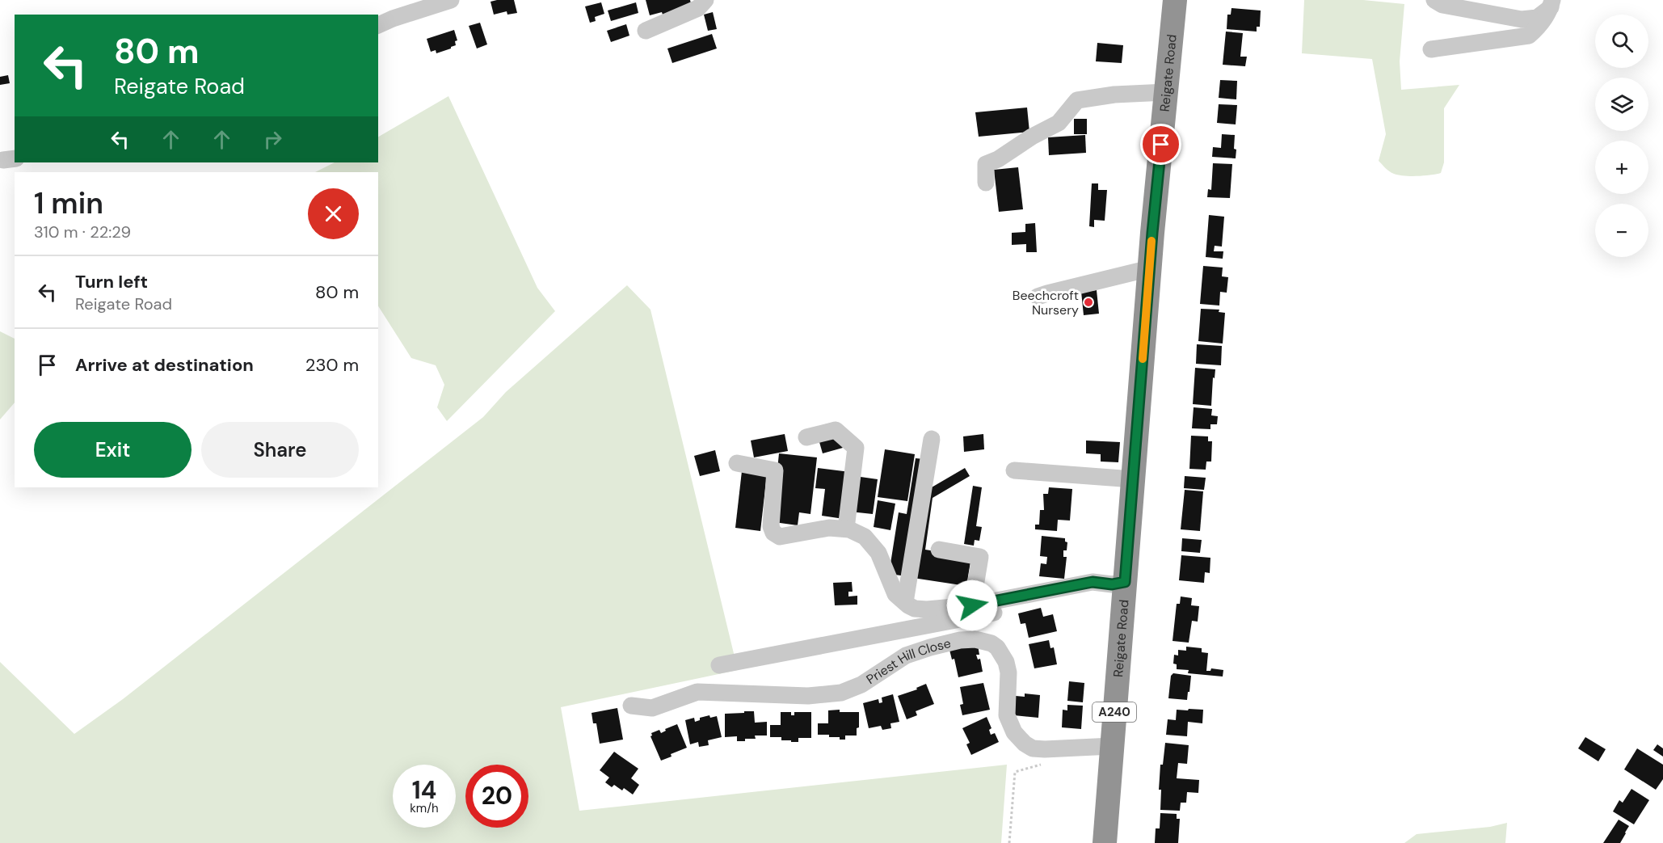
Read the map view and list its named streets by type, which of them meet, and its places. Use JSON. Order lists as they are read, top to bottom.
{
  "streets": {
    "highway": ["Reigate Road", "A240"],
    "street": ["Priest Hill Close"]
  },
  "crossings": [
    ["Reigate Road", "Priest Hill Close"]
  ],
  "places": ["Beechcroft Nursery"],
  "page": {
    "map_buttons": ["+", "−"],
    "turn": ["80 m", "Reigate Road"],
    "heading": ["1 min", "310 m · 22:29"],
    "list": [
      {
        "name": "Turn left",
        "note": "Reigate Road",
        "value": "80 m"
      },
      {
        "name": "Arrive at destination",
        "value": "230 m"
      }
    ],
    "buttons": ["Exit", "Share"],
    "speed": "14 km/h",
    "limit": "20"
  }
}
